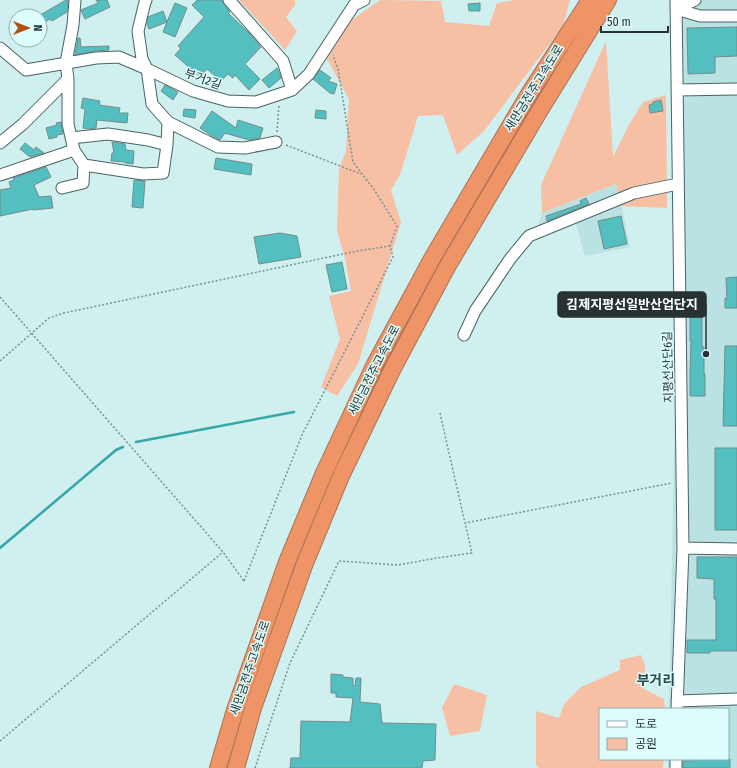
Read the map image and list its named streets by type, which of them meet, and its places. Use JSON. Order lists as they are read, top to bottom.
{
  "streets": {
    "highway": ["새만금전주고속도로"],
    "street": ["부거2길", "지평선산단6길"]
  },
  "districts": ["부거리"],
  "places": ["김제지평선일반산업단지"],
  "legend": ["도로", "공원"],
  "scale_bar": "50 m",
  "north": "right"
}
